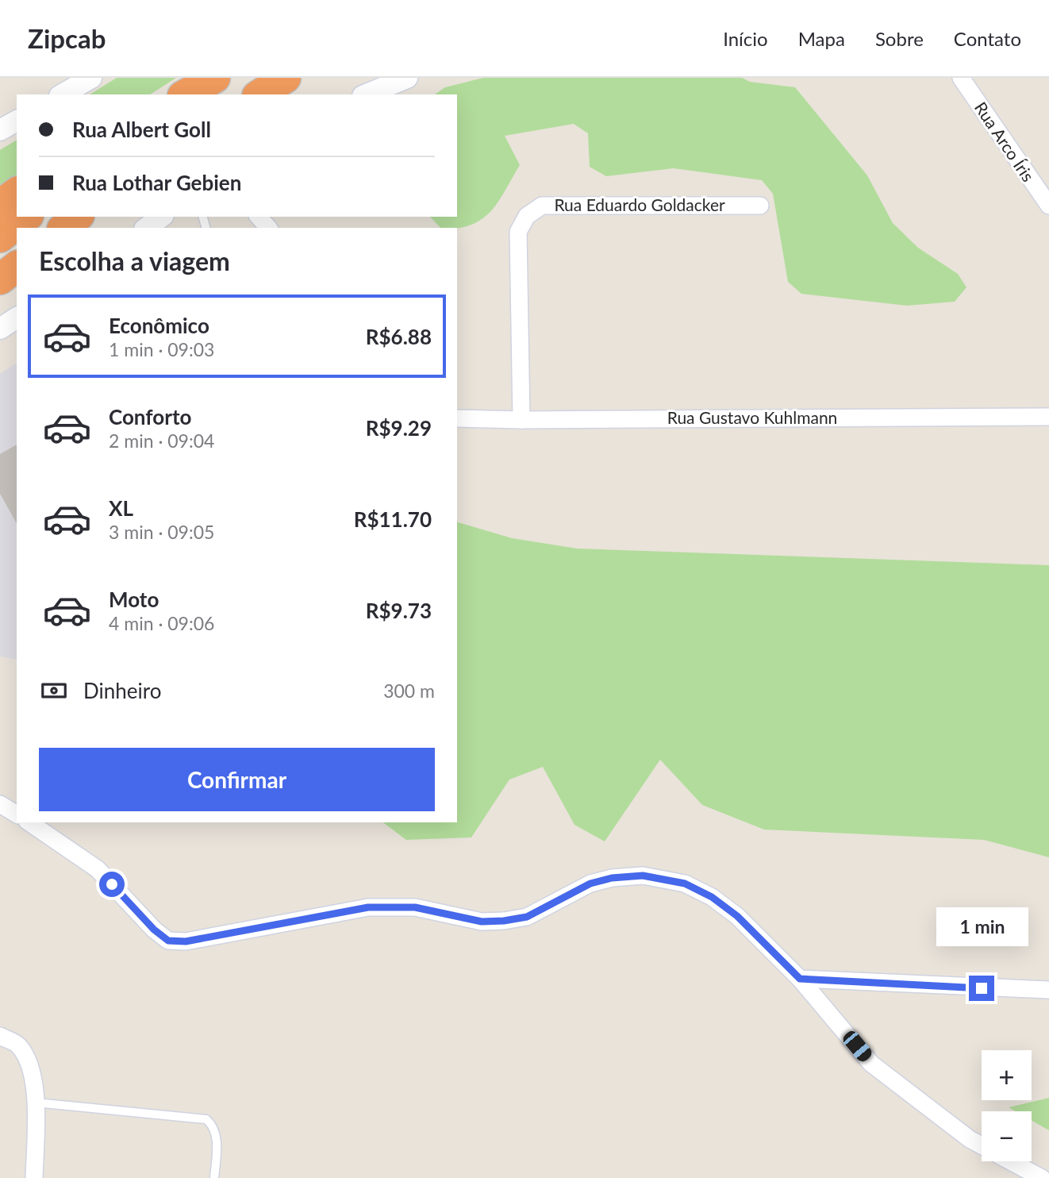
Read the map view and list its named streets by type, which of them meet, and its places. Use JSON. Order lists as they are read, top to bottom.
{
  "streets": {
    "street": ["Rua Arco Íris", "Rua Eduardo Goldacker", "Rua Gustavo Kuhlmann"]
  },
  "crossings": [
    ["Rua Eduardo Goldacker", "Rua Gustavo Kuhlmann"]
  ],
  "page": {
    "header": "Zipcab",
    "nav": [
      "Início",
      "Mapa",
      "Sobre",
      "Contato"
    ],
    "banner": ["Rua Albert Goll", "Rua Lothar Gebien"],
    "heading": "Escolha a viagem",
    "list": [
      {
        "name": "Econômico",
        "note": "1 min · 09:03",
        "value": "R$6.88"
      },
      {
        "name": "Conforto",
        "note": "2 min · 09:04",
        "value": "R$9.29"
      },
      {
        "name": "XL",
        "note": "3 min · 09:05",
        "value": "R$11.70"
      },
      {
        "name": "Moto",
        "note": "4 min · 09:06",
        "value": "R$9.73"
      }
    ],
    "pay": ["Dinheiro", "300 m"],
    "buttons": "Confirmar",
    "bubble": "1 min",
    "map_buttons": ["+", "−"]
  }
}
